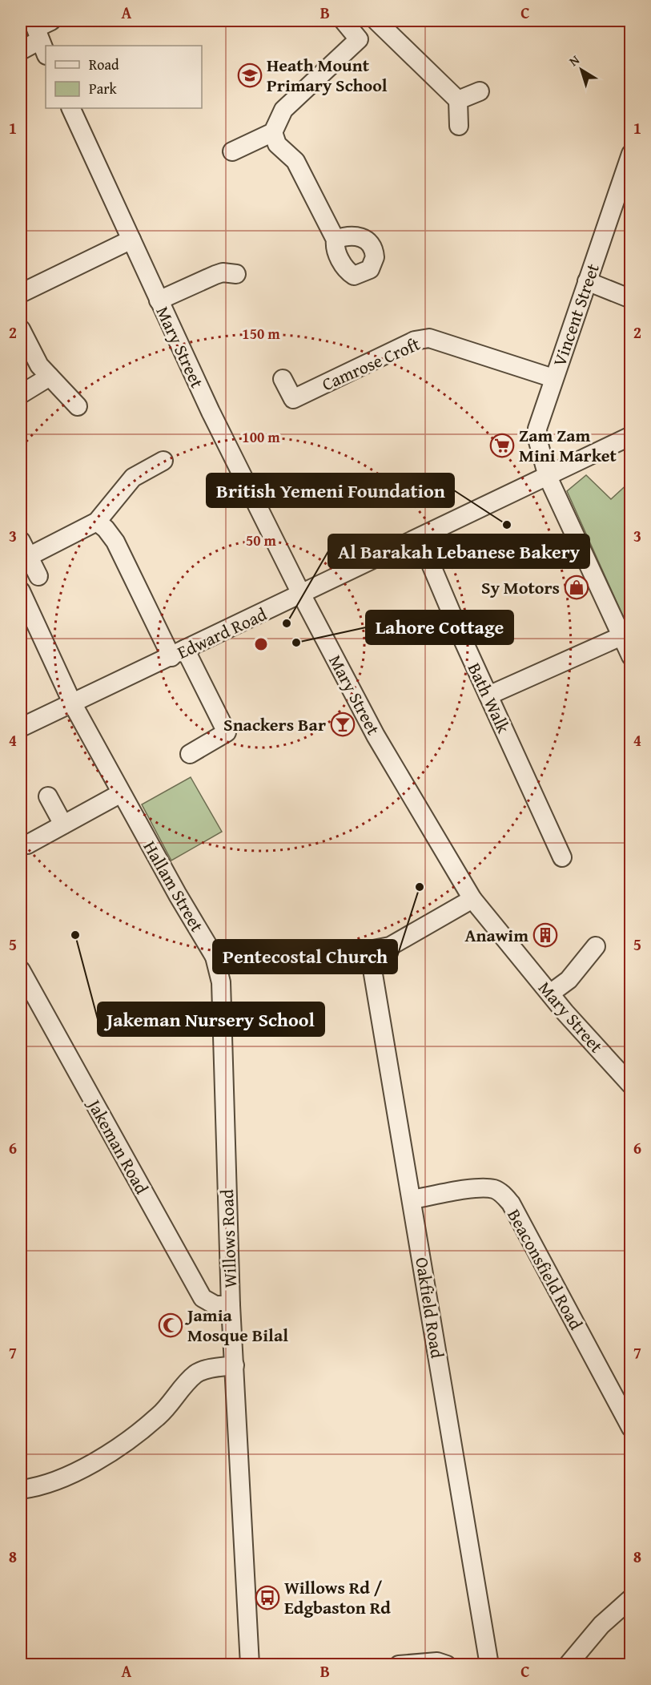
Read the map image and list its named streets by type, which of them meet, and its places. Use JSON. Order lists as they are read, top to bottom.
{
  "streets": {
    "street": [
      "Vincent Street",
      "Mary Street",
      "Camrose Croft",
      "Edward Road",
      "Bath Walk",
      "Hallam Street",
      "Jakeman Road",
      "Willows Road",
      "Beaconsfield Road",
      "Oakfield Road"
    ]
  },
  "crossings": [
    ["Vincent Street", "Camrose Croft"],
    ["Vincent Street", "Edward Road"],
    ["Mary Street", "Edward Road"],
    ["Edward Road", "Bath Walk"],
    ["Edward Road", "Hallam Street"],
    ["Hallam Street", "Willows Road"],
    ["Jakeman Road", "Willows Road"],
    ["Beaconsfield Road", "Oakfield Road"]
  ],
  "places": {
    "school or university": ["Heath Mount Primary School"],
    "supermarket": ["Zam Zam Mini Market"],
    "other": [
      "British Yemeni Foundation",
      "Al Barakah Lebanese Bakery",
      "Lahore Cottage",
      "Pentecostal Church",
      "Jakeman Nursery School"
    ],
    "shop": ["Sy Motors"],
    "bar": ["Snackers Bar"],
    "building": ["Anawim"],
    "mosque": ["Jamia Mosque Bilal"],
    "bus stop": ["Willows Rd / Edgbaston Rd"]
  },
  "legend": ["Road", "Park"],
  "north": "top left",
  "grid": {
    "columns": ["A", "B", "C"],
    "rows": [
      "1",
      "2",
      "3",
      "4",
      "5",
      "6",
      "7",
      "8"
    ]
  },
  "rings": ["150 m", "100 m", "50 m"]
}
